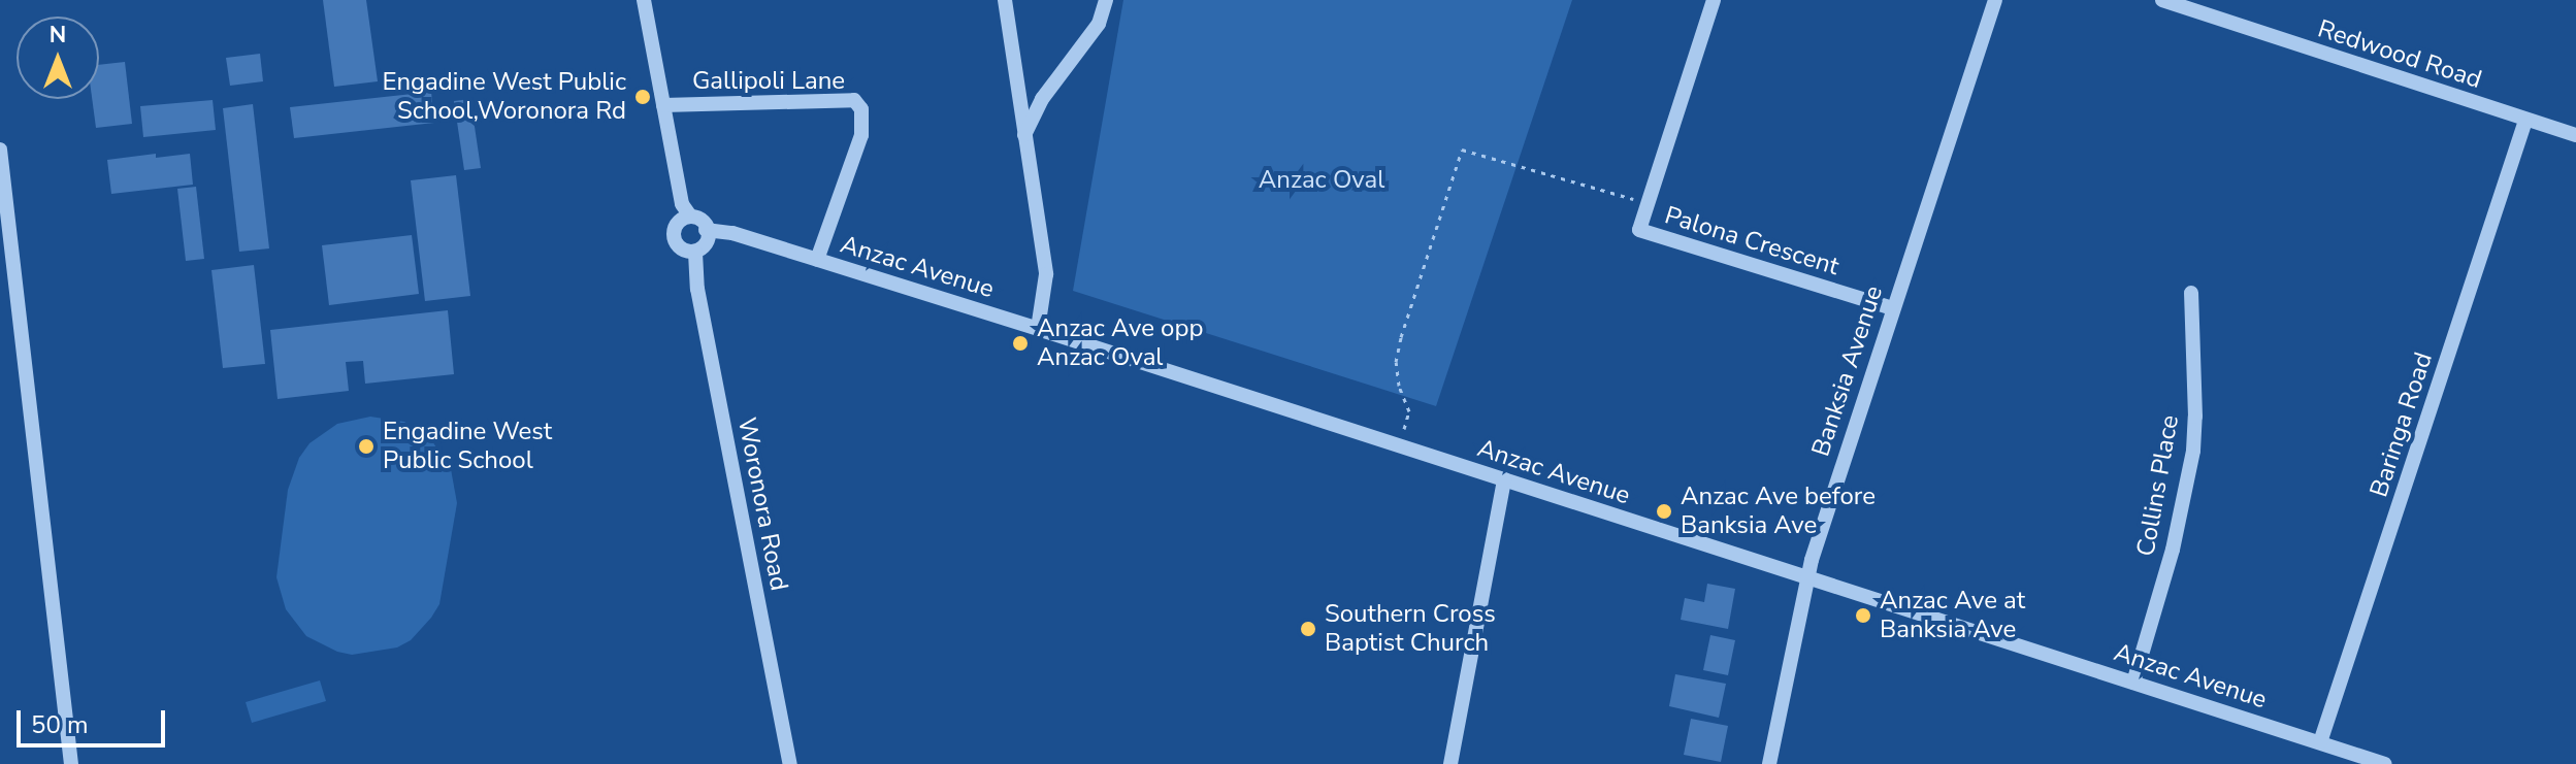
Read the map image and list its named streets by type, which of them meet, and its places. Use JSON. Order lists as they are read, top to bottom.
{
  "streets": {
    "street": [
      "Redwood Road",
      "Gallipoli Lane",
      "Palona Crescent",
      "Anzac Avenue",
      "Banksia Avenue",
      "Baringa Road",
      "Collins Place",
      "Woronora Road"
    ]
  },
  "crossings": [
    ["Redwood Road", "Baringa Road"],
    ["Gallipoli Lane", "Anzac Avenue"],
    ["Palona Crescent", "Banksia Avenue"],
    ["Anzac Avenue", "Banksia Avenue"],
    ["Anzac Avenue", "Baringa Road"],
    ["Anzac Avenue", "Collins Place"],
    ["Anzac Avenue", "Woronora Road"]
  ],
  "parks": ["Anzac Oval"],
  "places": [
    "Engadine West Public School,Woronora Rd",
    "Anzac Ave opp Anzac Oval",
    "Engadine West Public School",
    "Anzac Ave before Banksia Ave",
    "Anzac Ave at Banksia Ave",
    "Southern Cross Baptist Church"
  ],
  "scale_bar": "50 m",
  "north": "top"
}
